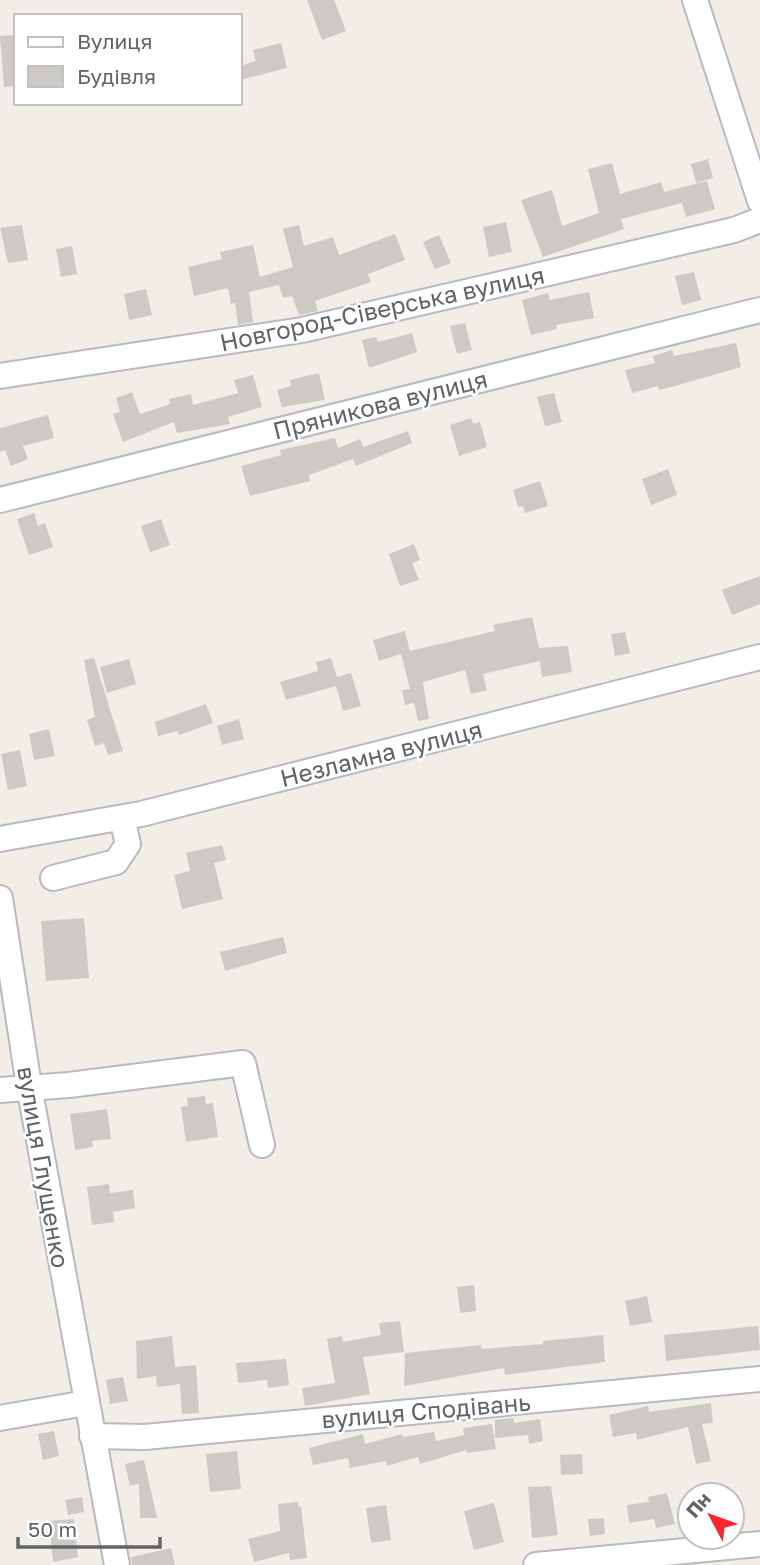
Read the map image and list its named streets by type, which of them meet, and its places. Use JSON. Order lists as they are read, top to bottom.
{
  "streets": {
    "street": [
      "Новгород-Сіверська вулиця",
      "Пряникова вулиця",
      "Незламна вулиця",
      "вулиця Глущенко",
      "вулиця Сподівань"
    ]
  },
  "crossings": [
    ["вулиця Глущенко", "вулиця Сподівань"]
  ],
  "legend": ["Вулиця", "Будівля"],
  "scale_bar": "50 m",
  "north": "top left"
}
